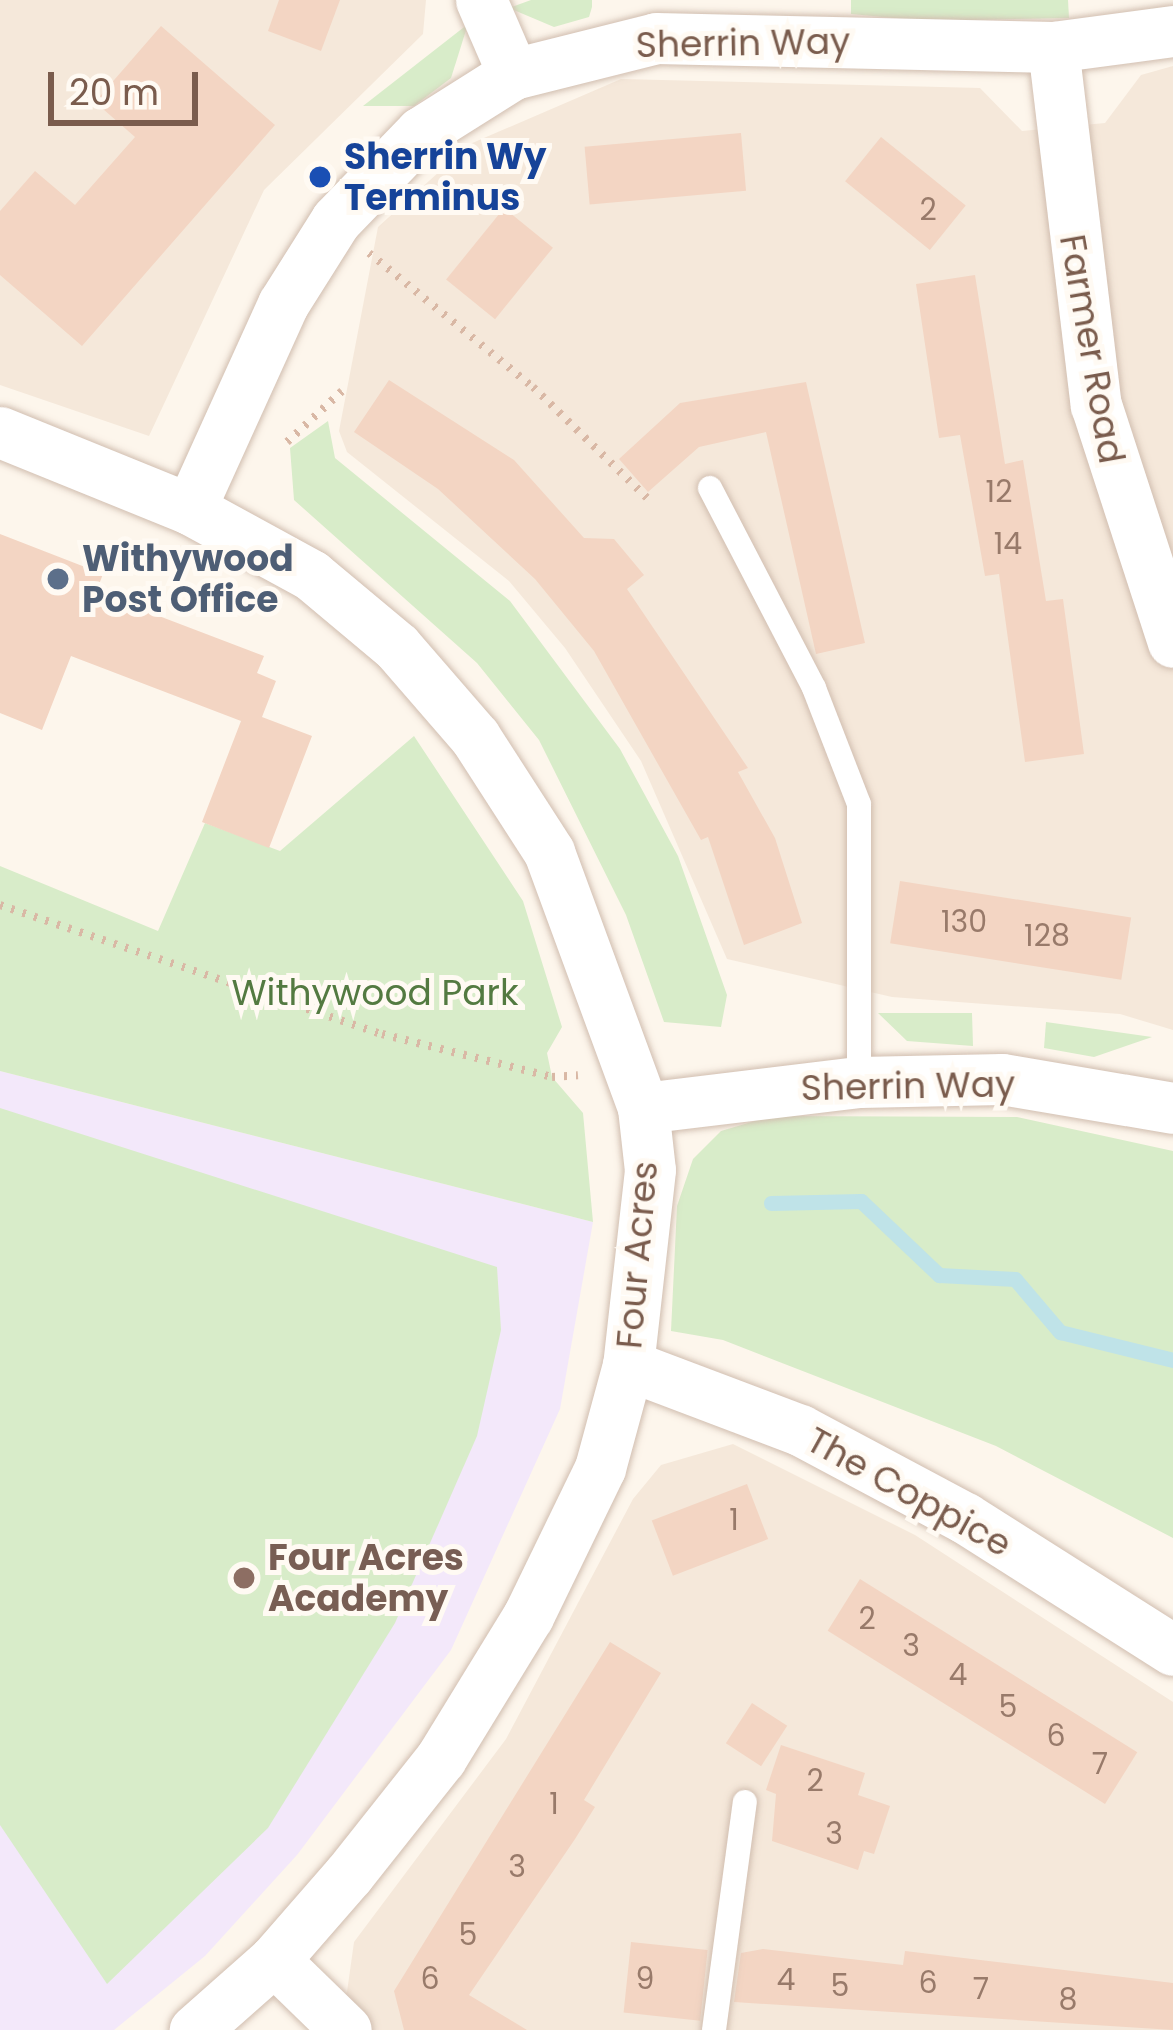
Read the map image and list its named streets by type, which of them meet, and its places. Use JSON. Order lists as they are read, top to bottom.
{
  "streets": {
    "street": [
      "Sherrin Way",
      "Farmer Road",
      "Four Acres",
      "The Coppice"
    ]
  },
  "crossings": [
    ["Sherrin Way", "Farmer Road"],
    ["Sherrin Way", "Four Acres"],
    ["Four Acres", "The Coppice"]
  ],
  "parks": ["Withywood Park"],
  "places": ["Sherrin Wy Terminus", "Withywood Post Office", "Four Acres Academy"],
  "house_numbers": [
    "2",
    "12",
    "14",
    "130",
    "128",
    "1",
    "2",
    "3",
    "4",
    "5",
    "6",
    "7",
    "2",
    "1",
    "3",
    "3",
    "5",
    "6",
    "9",
    "4",
    "6",
    "5",
    "7",
    "8"
  ],
  "scale_bar": "20 m"
}
